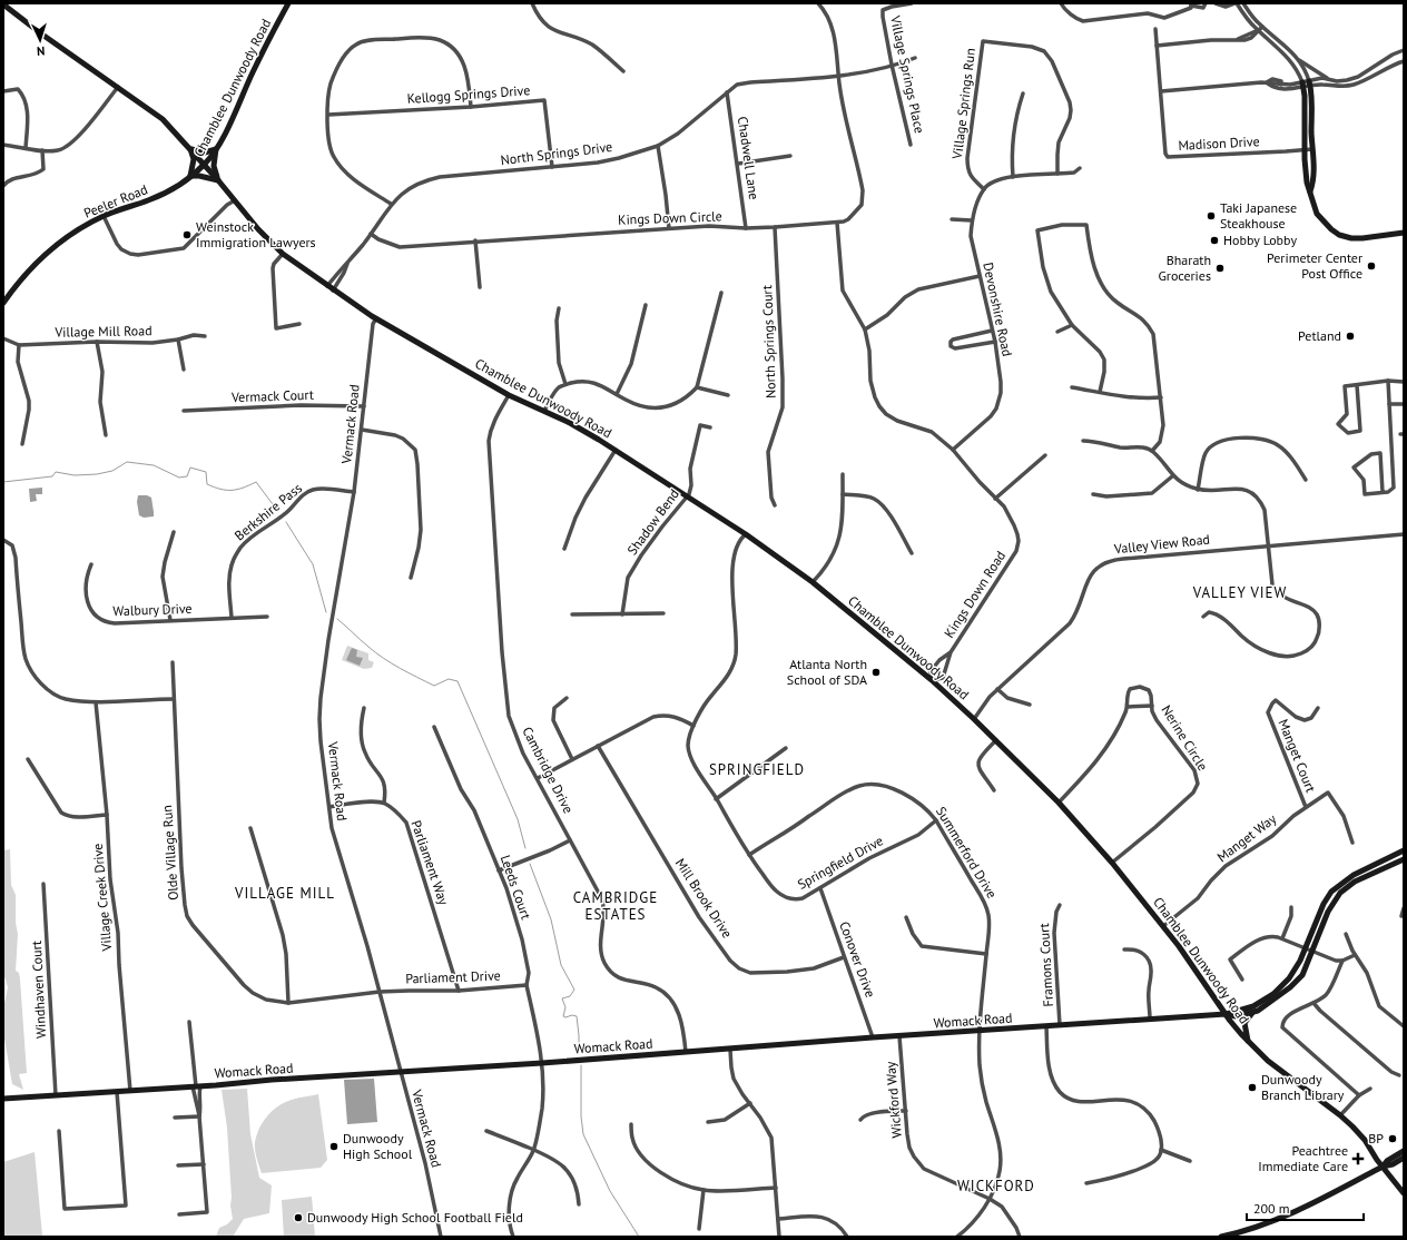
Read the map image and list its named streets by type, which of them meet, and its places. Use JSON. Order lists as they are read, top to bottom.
{
  "streets": {
    "street": [
      "Village Springs Place",
      "Chamblee Dunwoody Road",
      "Kellogg Springs Drive",
      "Village Springs Run",
      "Madison Drive",
      "North Springs Drive",
      "Chadwell Lane",
      "Peeler Road",
      "Kings Down Circle",
      "Devonshire Road",
      "Village Mill Road",
      "North Springs Court",
      "Vermack Court",
      "Vermack Road",
      "Berkshire Pass",
      "Shadow Bend",
      "Valley View Road",
      "Kings Down Road",
      "Walbury Drive",
      "Nerine Circle",
      "Manget Court",
      "Cambridge Drive",
      "Manget Way",
      "Olde Village Run",
      "Summerford Drive",
      "Parliament Way",
      "Springfield Drive",
      "Leeds Court",
      "Village Creek Drive",
      "Mill Brook Drive",
      "Conover Drive",
      "Framons Court",
      "Parliament Drive",
      "Windhaven Court",
      "Womack Road",
      "Wickford Way"
    ]
  },
  "crossings": [
    ["Village Springs Place", "North Springs Drive"],
    ["Chamblee Dunwoody Road", "North Springs Drive"],
    ["Chamblee Dunwoody Road", "Peeler Road"],
    ["Chamblee Dunwoody Road", "Vermack Road"],
    ["Chamblee Dunwoody Road", "Shadow Bend"],
    ["Chamblee Dunwoody Road", "Valley View Road"],
    ["Chamblee Dunwoody Road", "Kings Down Road"],
    ["Chamblee Dunwoody Road", "Nerine Circle"],
    ["Chamblee Dunwoody Road", "Cambridge Drive"],
    ["Chamblee Dunwoody Road", "Manget Way"],
    ["Chamblee Dunwoody Road", "Springfield Drive"],
    ["Chamblee Dunwoody Road", "Womack Road"],
    ["Kellogg Springs Drive", "North Springs Drive"],
    ["Village Springs Run", "Devonshire Road"],
    ["North Springs Drive", "Chadwell Lane"],
    ["North Springs Drive", "Kings Down Circle"],
    ["Chadwell Lane", "Kings Down Circle"],
    ["Kings Down Circle", "North Springs Court"],
    ["Kings Down Circle", "Kings Down Road"],
    ["Devonshire Road", "Kings Down Road"],
    ["Vermack Court", "Vermack Road"],
    ["Vermack Road", "Berkshire Pass"],
    ["Vermack Road", "Olde Village Run"],
    ["Vermack Road", "Parliament Drive"],
    ["Vermack Road", "Womack Road"],
    ["Berkshire Pass", "Walbury Drive"],
    ["Manget Court", "Manget Way"],
    ["Cambridge Drive", "Womack Road"],
    ["Olde Village Run", "Parliament Drive"],
    ["Summerford Drive", "Springfield Drive"],
    ["Summerford Drive", "Womack Road"],
    ["Summerford Drive", "Wickford Way"],
    ["Parliament Way", "Parliament Drive"],
    ["Springfield Drive", "Conover Drive"],
    ["Leeds Court", "Parliament Drive"],
    ["Leeds Court", "Womack Road"],
    ["Village Creek Drive", "Womack Road"],
    ["Mill Brook Drive", "Conover Drive"],
    ["Conover Drive", "Womack Road"],
    ["Framons Court", "Womack Road"],
    ["Windhaven Court", "Womack Road"],
    ["Womack Road", "Wickford Way"]
  ],
  "districts": [
    "VALLEY VIEW",
    "SPRINGFIELD",
    "VILLAGE MILL",
    "CAMBRIDGE ESTATES",
    "WICKFORD"
  ],
  "places": {
    "other": [
      "Taki Japanese Steakhouse",
      "Weinstock Immigration Lawyers",
      "Hobby Lobby",
      "Perimeter Center Post Office",
      "Bharath Groceries",
      "Petland",
      "Atlanta North School of SDA",
      "Dunwoody Branch Library",
      "BP",
      "Dunwoody High School",
      "Dunwoody High School Football Field"
    ],
    "health": ["Peachtree Immediate Care"]
  },
  "scale_bar": "200 m",
  "north": "bottom"
}
